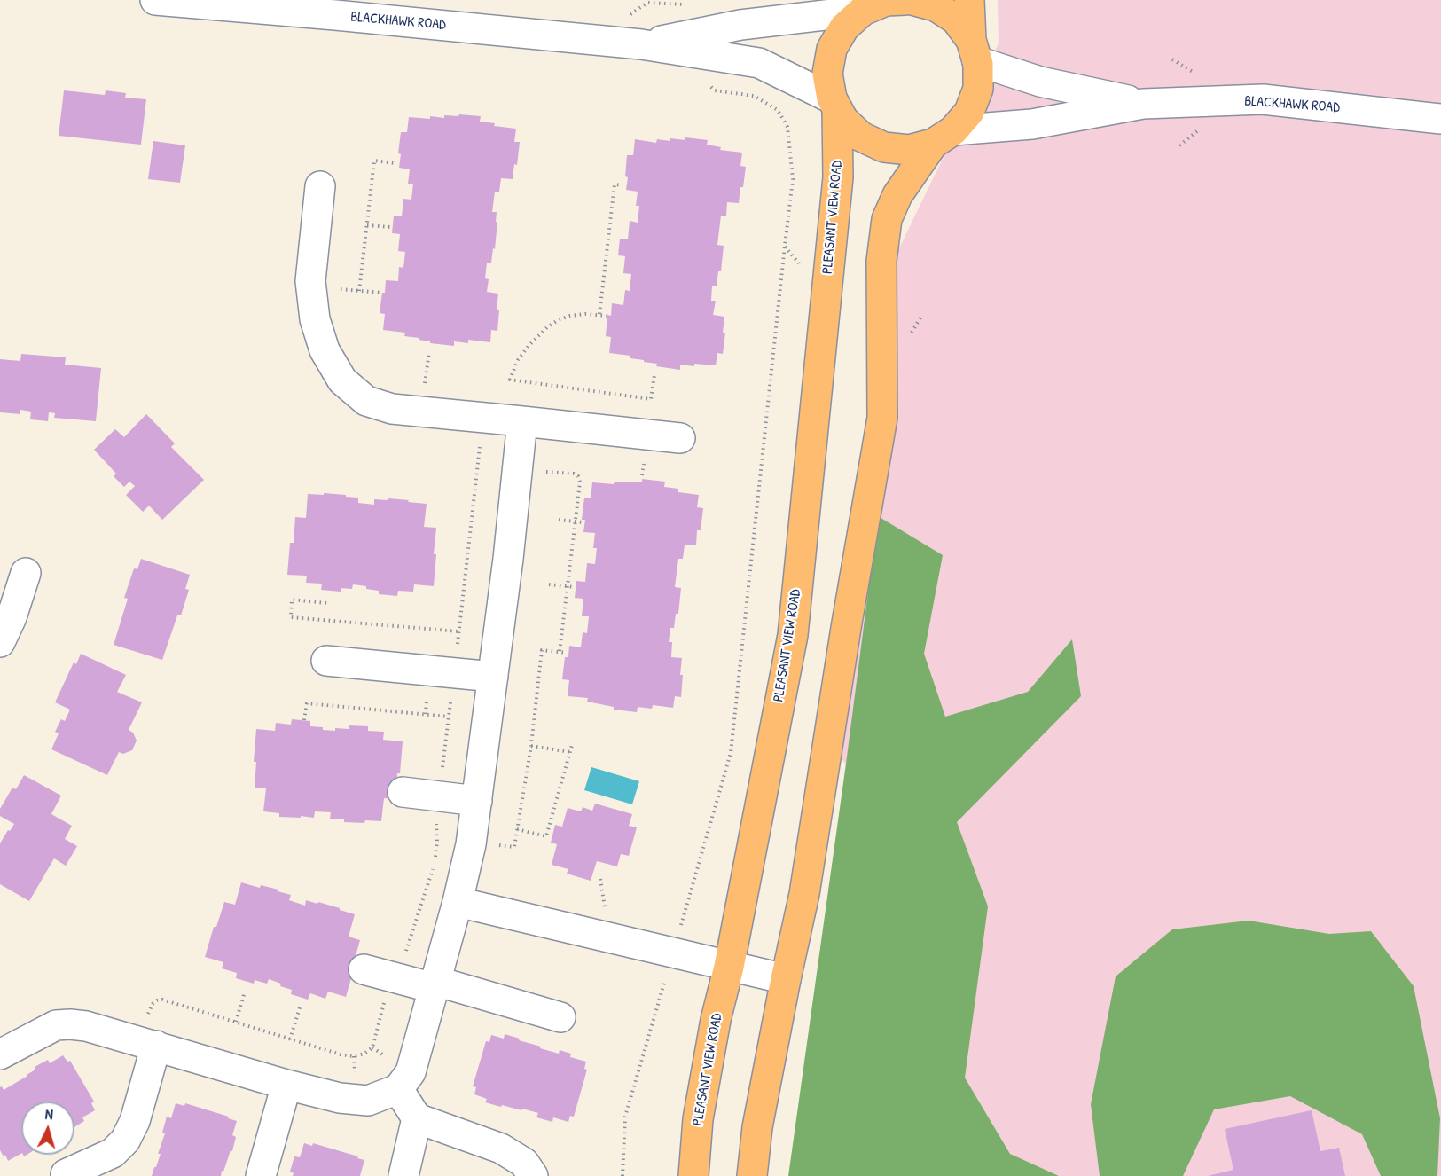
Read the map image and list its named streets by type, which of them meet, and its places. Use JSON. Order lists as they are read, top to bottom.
{
  "streets": {
    "main road": ["PLEASANT VIEW ROAD"],
    "street": ["BLACKHAWK ROAD"]
  },
  "crossings": [
    ["BLACKHAWK ROAD", "PLEASANT VIEW ROAD"]
  ],
  "north": "top"
}
